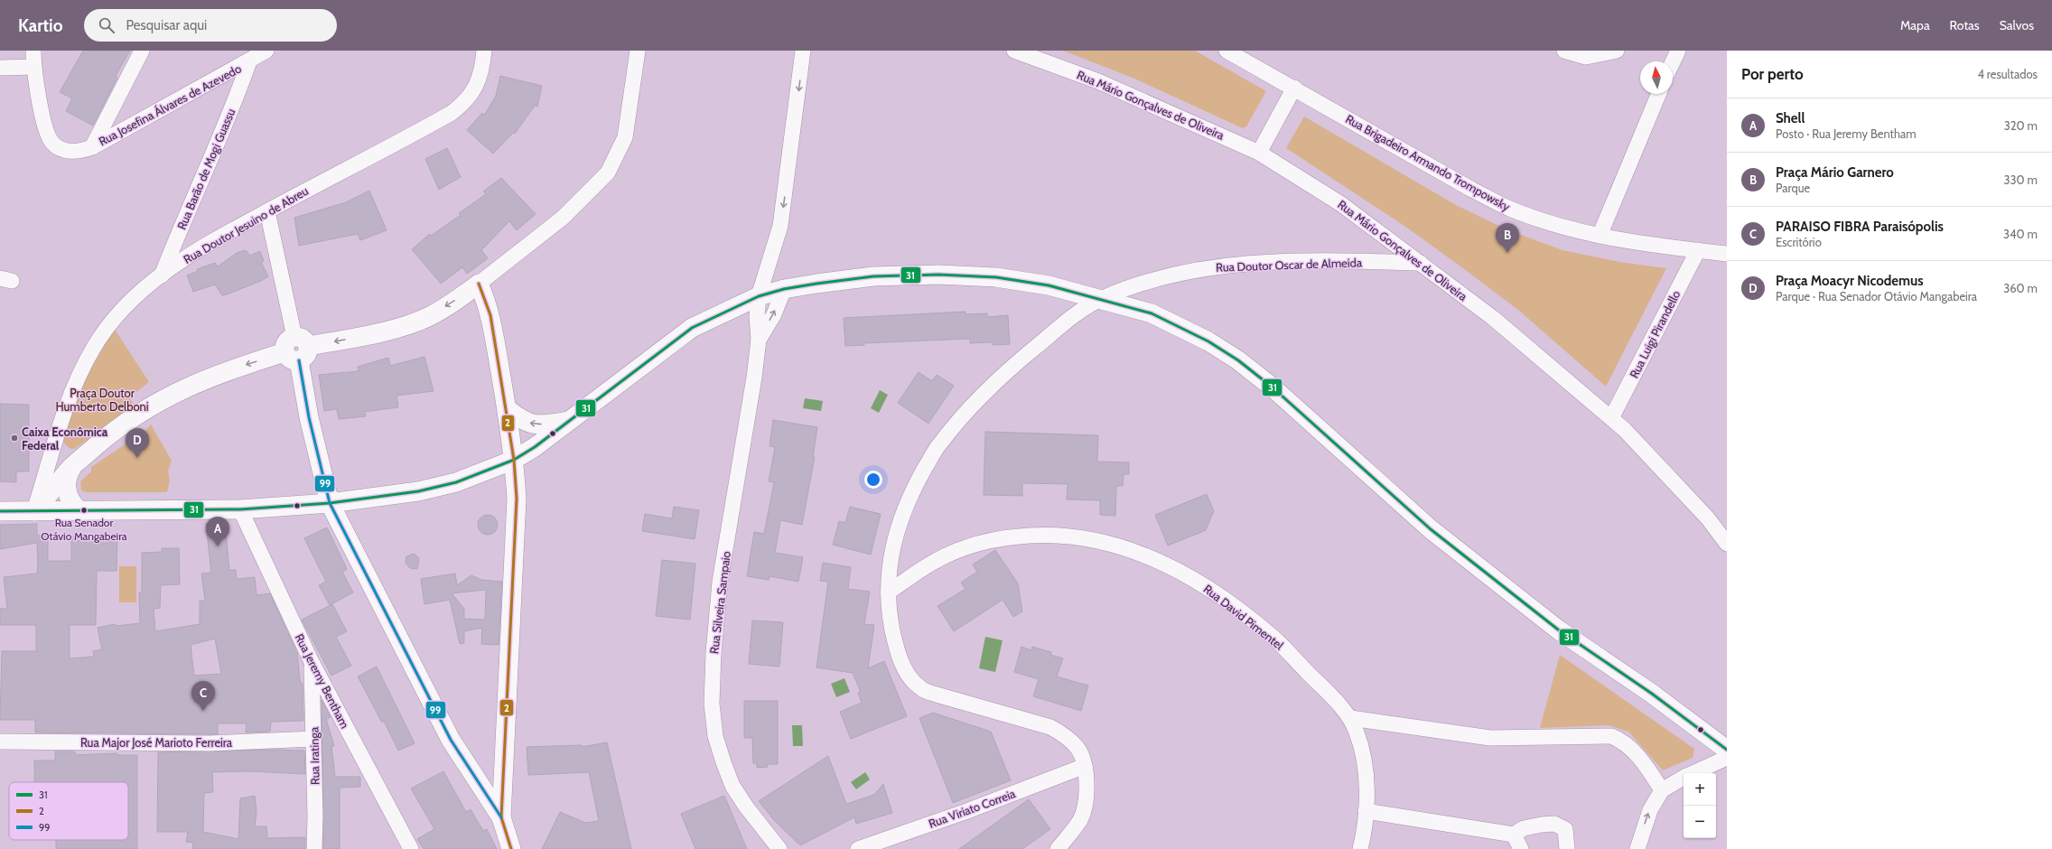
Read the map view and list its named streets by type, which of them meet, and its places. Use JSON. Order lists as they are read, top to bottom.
{
  "streets": {
    "street": [
      "Rua Josefina Álvares de Azevedo",
      "Rua Mário Gonçalves de Oliveira",
      "Rua Brigadeiro Armando Trompowsky",
      "Rua Barão de Mogi Guassu",
      "Rua Doutor Jesuino de Abreu",
      "Rua Doutor Oscar de Almeida",
      "Rua Luigi Pirandello",
      "Rua Silveira Sampaio",
      "Rua David Pimentel",
      "Rua Jeremy Bentham",
      "Rua Major José Marioto Ferreira",
      "Rua Iratinga",
      "Rua Viriato Correia"
    ]
  },
  "crossings": [
    ["Rua Josefina Álvares de Azevedo", "Rua Barão de Mogi Guassu"],
    ["Rua Mário Gonçalves de Oliveira", "Rua Doutor Oscar de Almeida"],
    ["Rua Mário Gonçalves de Oliveira", "Rua Luigi Pirandello"],
    ["Rua Brigadeiro Armando Trompowsky", "Rua Luigi Pirandello"],
    ["Rua Barão de Mogi Guassu", "Rua Doutor Jesuino de Abreu"],
    ["Rua Doutor Oscar de Almeida", "Rua David Pimentel"],
    ["Rua Doutor Oscar de Almeida", "Rua Viriato Correia"],
    ["Rua Jeremy Bentham", "Rua Iratinga"],
    ["Rua Major José Marioto Ferreira", "Rua Iratinga"]
  ],
  "parks": ["Praça Doutor Humberto Delboni"],
  "places": ["Caixa Econômica Federal", "Rua Senador Otávio Mangabeira"],
  "lines": ["transit line 31", "transit line 2", "transit line 99"],
  "legend": ["31", "2", "99"],
  "north": "top",
  "page": {
    "header": "Kartio",
    "search": "Pesquisar aqui",
    "nav": ["Mapa", "Rotas", "Salvos"],
    "heading": ["Por perto", "4 resultados"],
    "list": [
      {
        "mark": "A",
        "name": "Shell",
        "note": "Posto · Rua Jeremy Bentham",
        "value": "320 m"
      },
      {
        "mark": "B",
        "name": "Praça Mário Garnero",
        "note": "Parque",
        "value": "330 m"
      },
      {
        "mark": "C",
        "name": "PARAISO FIBRA Paraisópolis",
        "note": "Escritório",
        "value": "340 m"
      },
      {
        "mark": "D",
        "name": "Praça Moacyr Nicodemus",
        "note": "Parque · Rua Senador Otávio Mangabeira",
        "value": "360 m"
      }
    ],
    "pins": [
      "B",
      "D",
      "A",
      "C"
    ],
    "map_buttons": ["+", "−"]
  }
}
